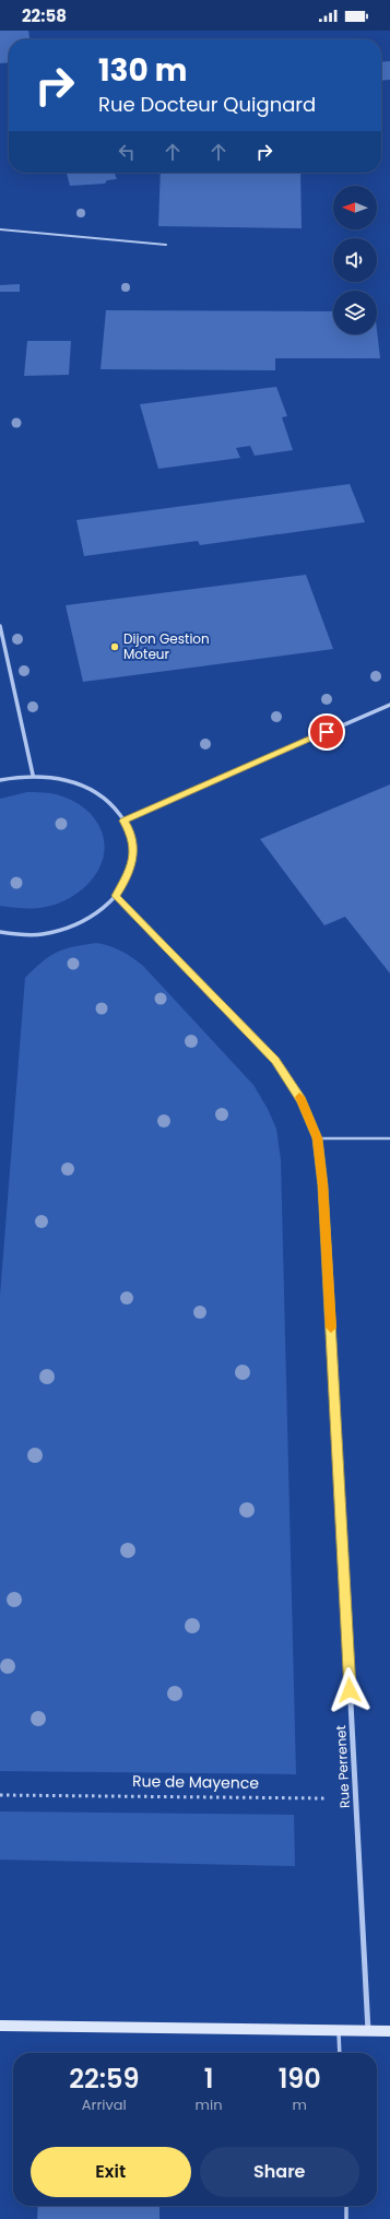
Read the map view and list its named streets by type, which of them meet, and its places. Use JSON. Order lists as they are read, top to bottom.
{
  "streets": {
    "street": ["Rue Perrenet"],
    "path": ["Rue de Mayence"]
  },
  "crossings": [
    ["Rue Perrenet", "Rue de Mayence"]
  ],
  "places": ["Dijon Gestion Moteur"],
  "north": "left",
  "page": {
    "status": "22:58",
    "turn": ["130 m", "Rue Docteur Quignard"],
    "eta": [
      "22:59",
      "Arrival",
      "1",
      "min",
      "190",
      "m"
    ],
    "buttons": ["Exit", "Share"]
  }
}
